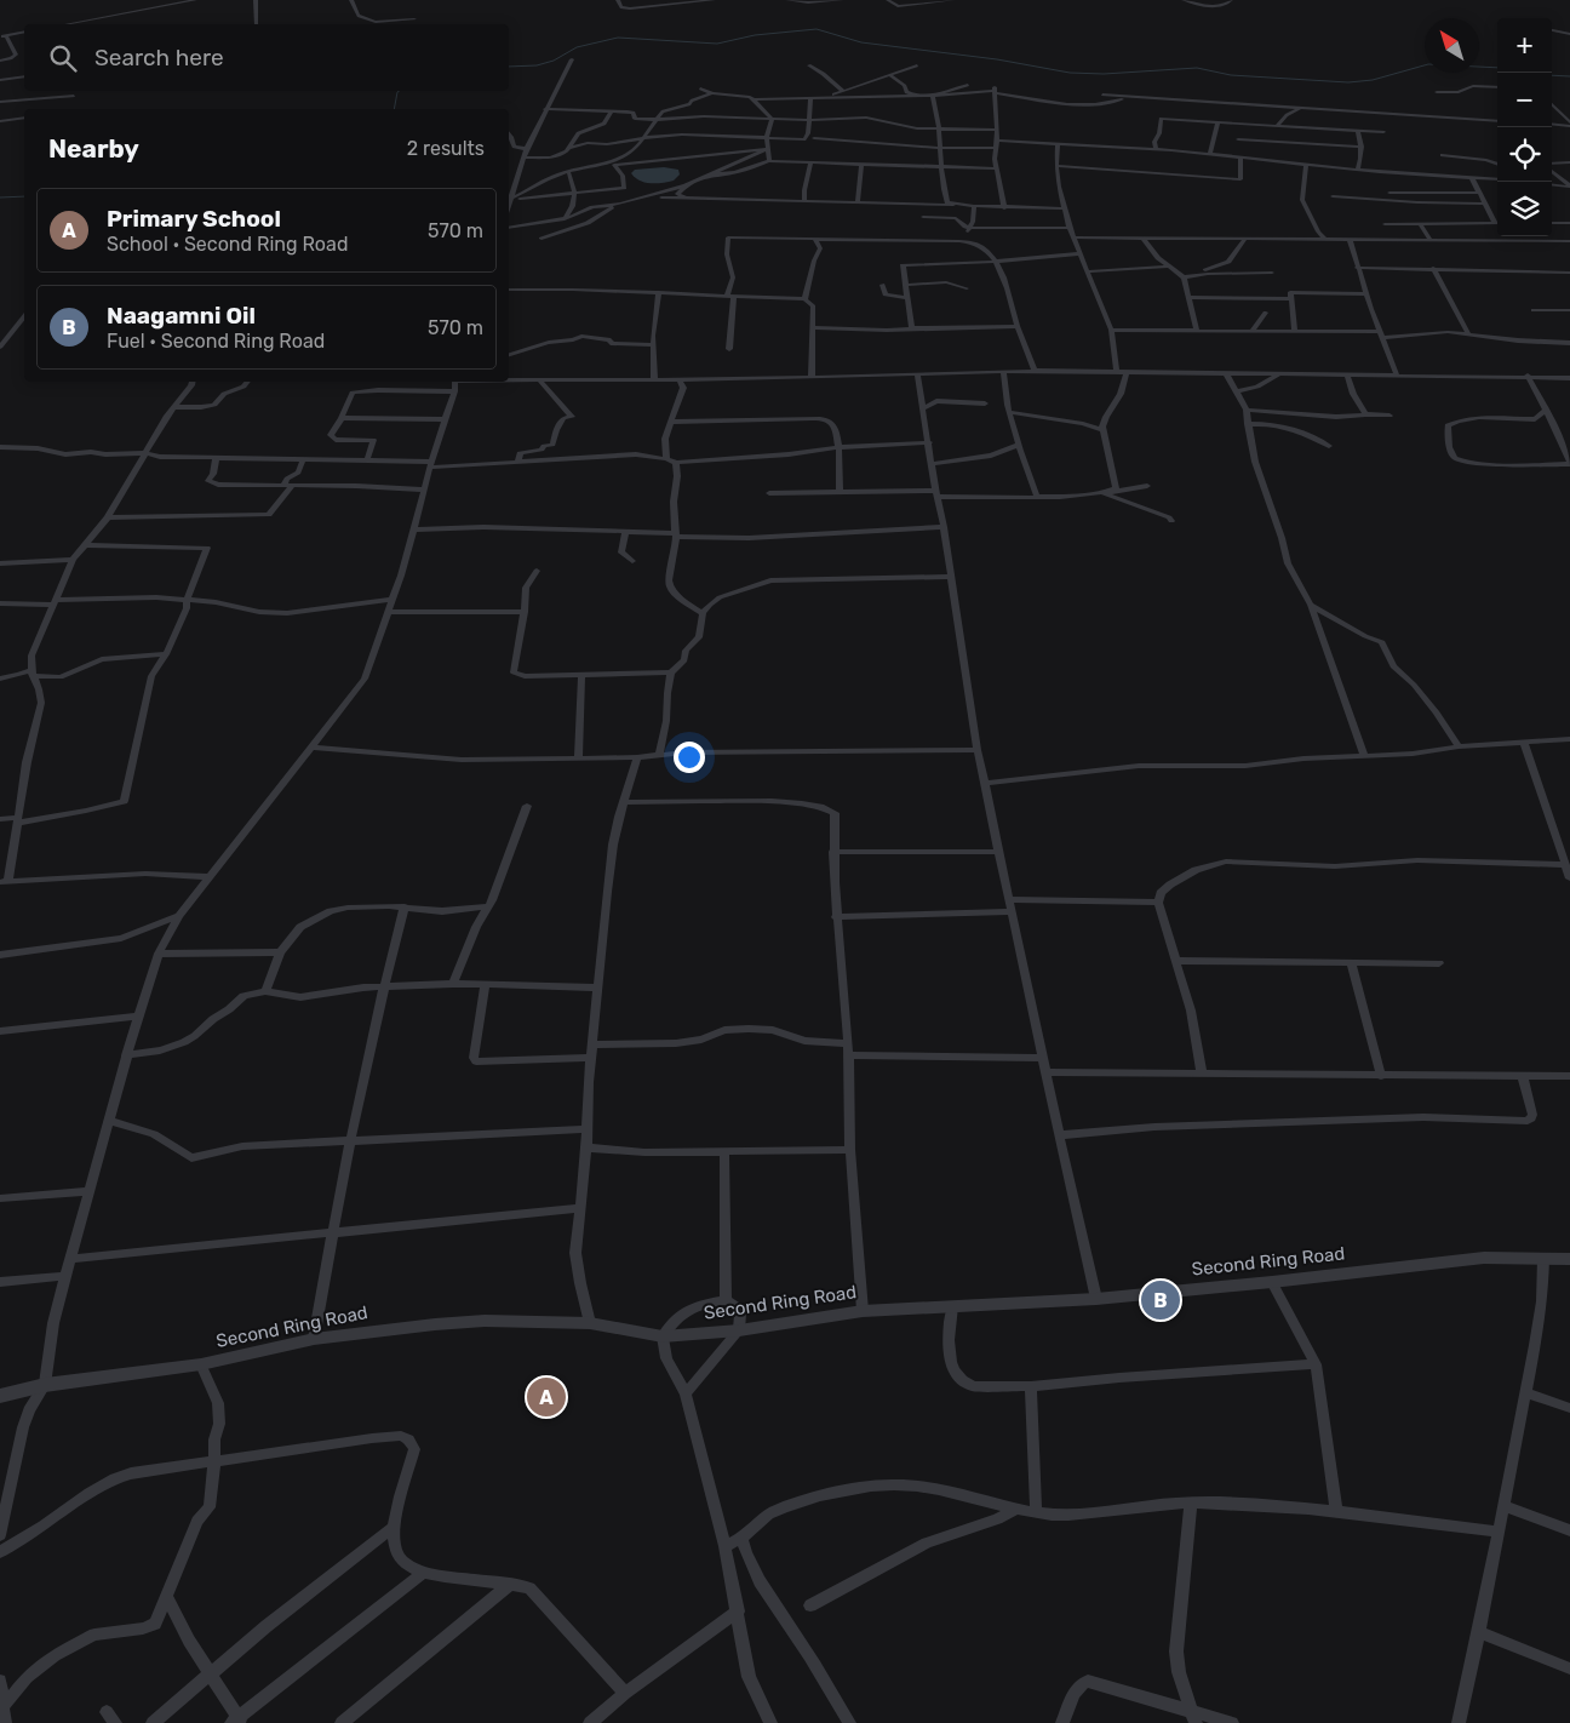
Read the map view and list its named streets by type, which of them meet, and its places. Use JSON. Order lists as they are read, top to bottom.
{
  "streets": {
    "street": ["Second Ring Road"]
  },
  "north": "top left",
  "page": {
    "map_buttons": ["+", "−"],
    "search": "Search here",
    "heading": ["Nearby", "2 results"],
    "list": [
      {
        "mark": "A",
        "name": "Primary School",
        "note": "School · Second Ring Road",
        "value": "570 m"
      },
      {
        "mark": "B",
        "name": "Naagamni Oil",
        "note": "Fuel · Second Ring Road",
        "value": "570 m"
      }
    ],
    "pins": ["B", "A"]
  }
}
